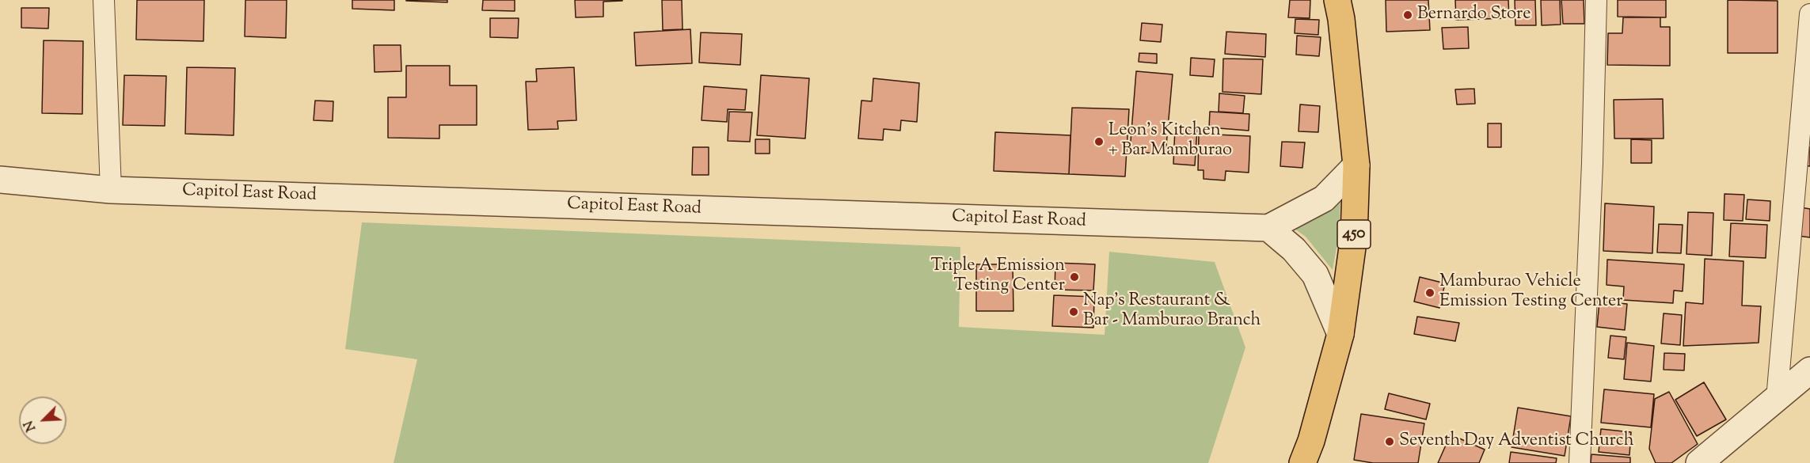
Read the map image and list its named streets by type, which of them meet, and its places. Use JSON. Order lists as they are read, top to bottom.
{
  "streets": {
    "main road": ["450"],
    "street": ["Capitol East Road"]
  },
  "places": [
    "Bernardo Store",
    "Leon's Kitchen + Bar Mamburao",
    "Triple A Emission Testing Center",
    "Mamburao Vehicle Emission Testing Center",
    "Nap's Restaurant & Bar - Mamburao Branch",
    "Seventh Day Adventist Church"
  ],
  "north": "bottom left"
}
